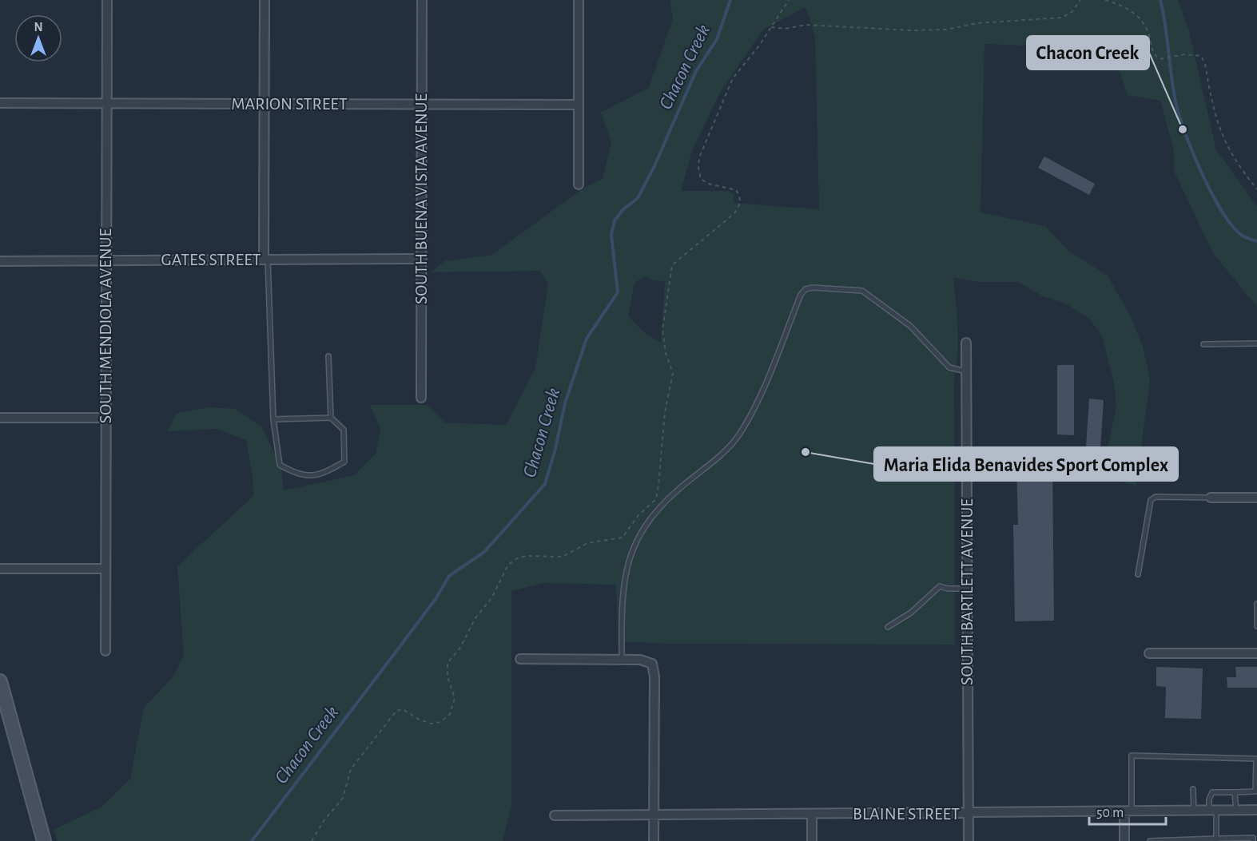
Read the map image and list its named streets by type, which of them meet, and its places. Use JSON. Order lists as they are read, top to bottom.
{
  "streets": {
    "street": [
      "MARION STREET",
      "SOUTH BUENA VISTA AVENUE",
      "GATES STREET",
      "SOUTH MENDIOLA AVENUE",
      "SOUTH BARTLETT AVENUE",
      "BLAINE STREET"
    ]
  },
  "crossings": [
    ["MARION STREET", "SOUTH BUENA VISTA AVENUE"],
    ["MARION STREET", "SOUTH MENDIOLA AVENUE"],
    ["SOUTH BUENA VISTA AVENUE", "GATES STREET"],
    ["GATES STREET", "SOUTH MENDIOLA AVENUE"],
    ["SOUTH BARTLETT AVENUE", "BLAINE STREET"]
  ],
  "water": ["Chacon Creek"],
  "places": ["Chacon Creek", "Maria Elida Benavides Sport Complex"],
  "scale_bar": "50 m",
  "north": "top"
}
